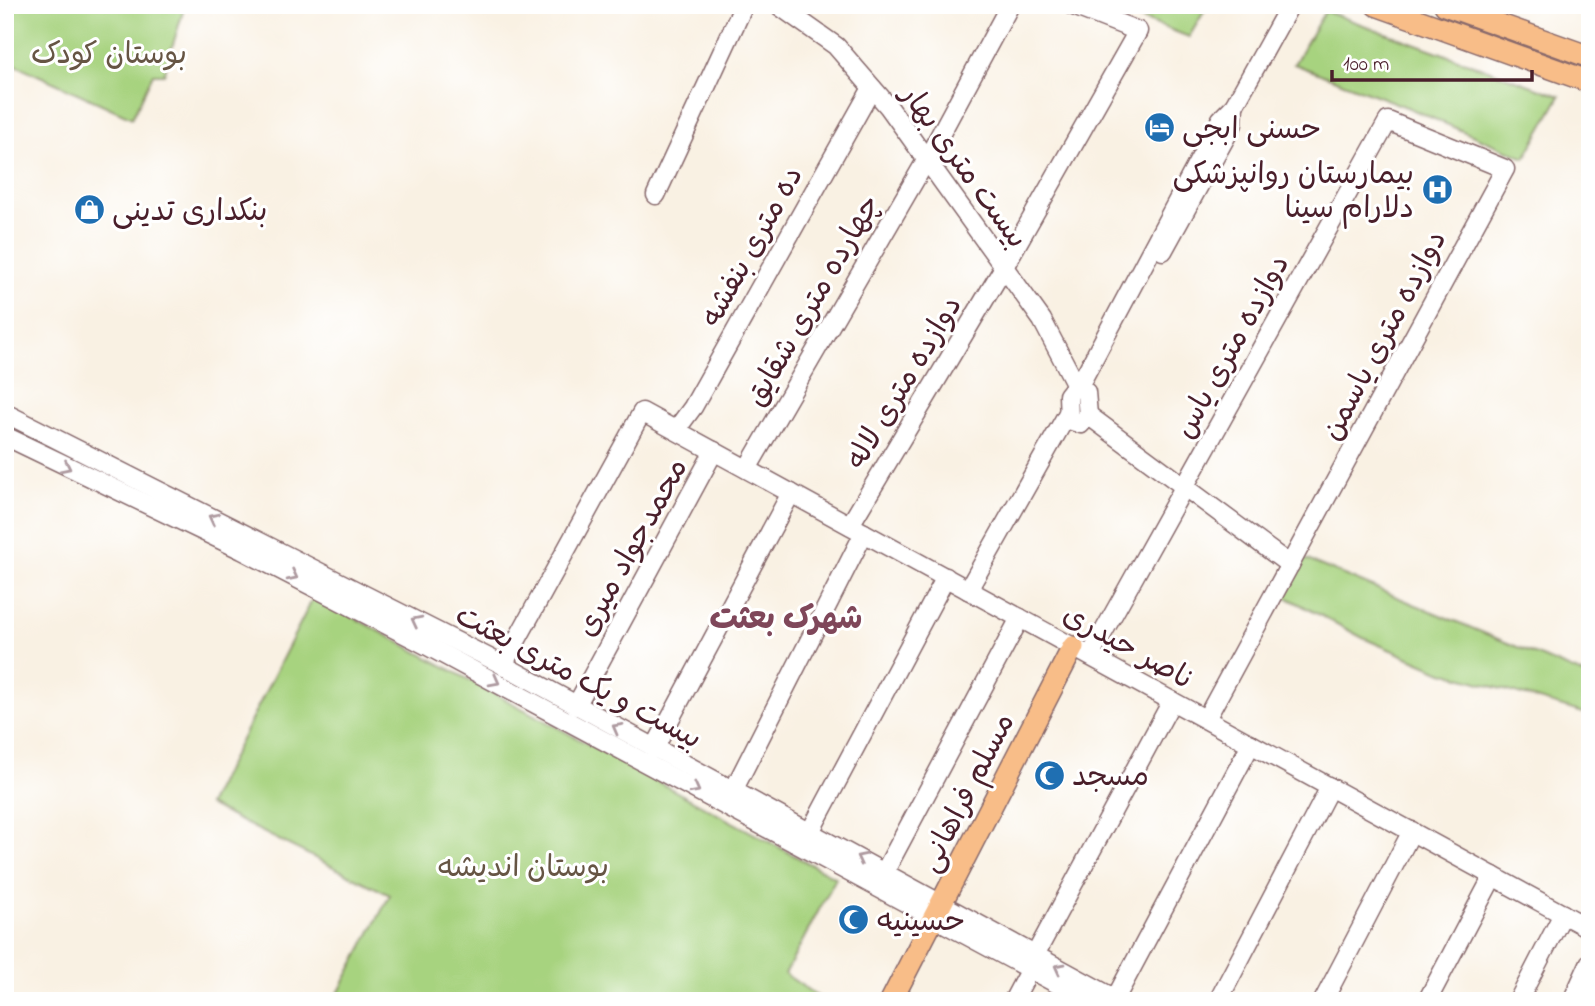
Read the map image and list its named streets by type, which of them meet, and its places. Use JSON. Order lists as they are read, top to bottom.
{
  "streets": {
    "main road": ["مسلم فراهانی"],
    "street": [
      "بیست متری بهار",
      "ده متری بنفشه",
      "چهارده متری شقایق",
      "دوازده متری یاسمن",
      "دوازده متری یاس",
      "دوازده متری لاله",
      "محمدجواد میری",
      "ناصر حیدری",
      "بیست و یک متری بعثت"
    ]
  },
  "crossings": [
    ["بیست متری بهار", "ده متری بنفشه"],
    ["بیست متری بهار", "چهارده متری شقایق"],
    ["بیست متری بهار", "دوازده متری لاله"],
    ["ده متری بنفشه", "ناصر حیدری"],
    ["چهارده متری شقایق", "ناصر حیدری"],
    ["دوازده متری یاسمن", "دوازده متری یاس"],
    ["دوازده متری یاس", "ناصر حیدری"],
    ["دوازده متری یاس", "مسلم فراهانی"],
    ["دوازده متری لاله", "ناصر حیدری"],
    ["دوازده متری لاله", "بیست و یک متری بعثت"],
    ["محمدجواد میری", "ناصر حیدری"],
    ["محمدجواد میری", "بیست و یک متری بعثت"],
    ["ناصر حیدری", "بیست و یک متری بعثت"],
    ["ناصر حیدری", "مسلم فراهانی"],
    ["بیست و یک متری بعثت", "مسلم فراهانی"]
  ],
  "districts": ["شهرک بعثت"],
  "parks": ["بوستان کودک", "بوستان اندیشه"],
  "places": {
    "hotel": ["حسنی ابجی"],
    "hospital": ["بیمارستان روانپزشکی دلارام سینا"],
    "shop": ["بنکداری تدینی"],
    "mosque": ["مسجد", "حسینیه"]
  },
  "scale_bar": "100 m"
}
